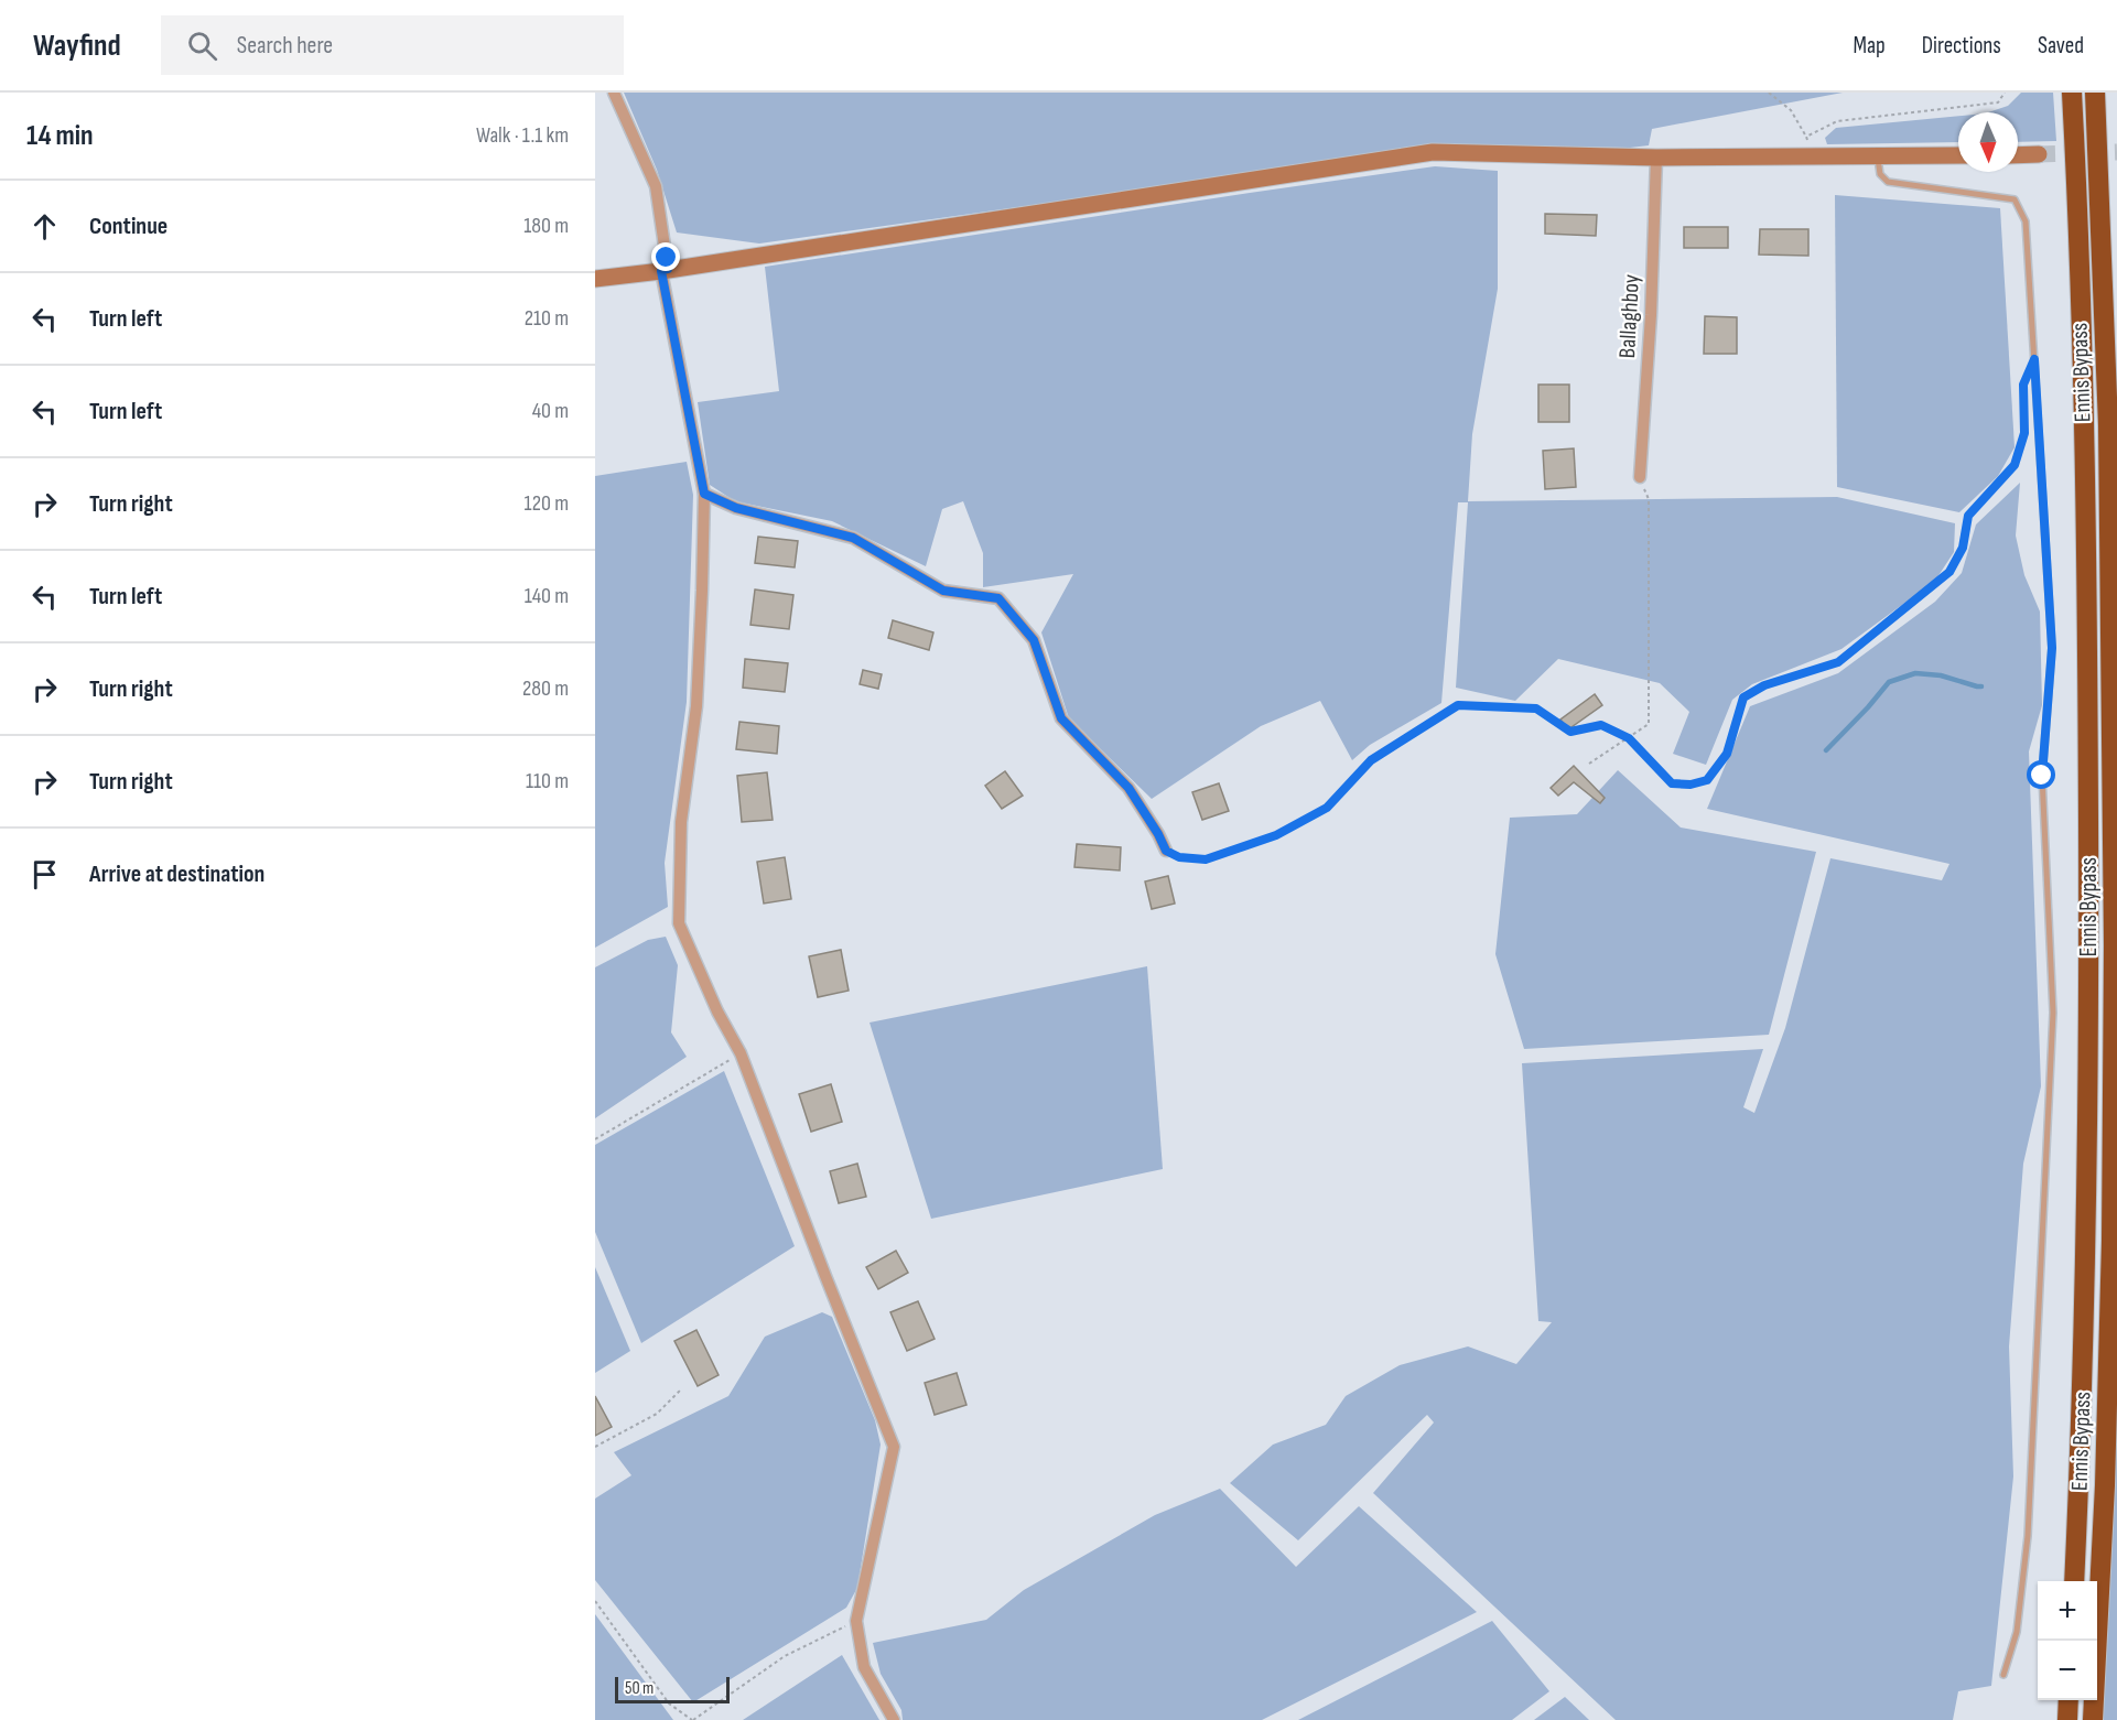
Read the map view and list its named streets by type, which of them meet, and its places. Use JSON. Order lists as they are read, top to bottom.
{
  "streets": {
    "highway": ["Ennis Bypass"],
    "street": ["Ballaghboy"]
  },
  "scale_bar": "50 m",
  "north": "bottom",
  "page": {
    "header": "Wayfind",
    "search": "Search here",
    "nav": ["Map", "Directions", "Saved"],
    "heading": ["14 min", "Walk · 1.1 km"],
    "list": [
      ["Continue", "180 m"],
      ["Turn left", "210 m"],
      ["Turn left", "40 m"],
      ["Turn right", "120 m"],
      ["Turn left", "140 m"],
      ["Turn right", "280 m"],
      ["Turn right", "110 m"],
      "Arrive at destination"
    ],
    "map_buttons": ["+", "−"],
    "scale": "50 m"
  }
}
